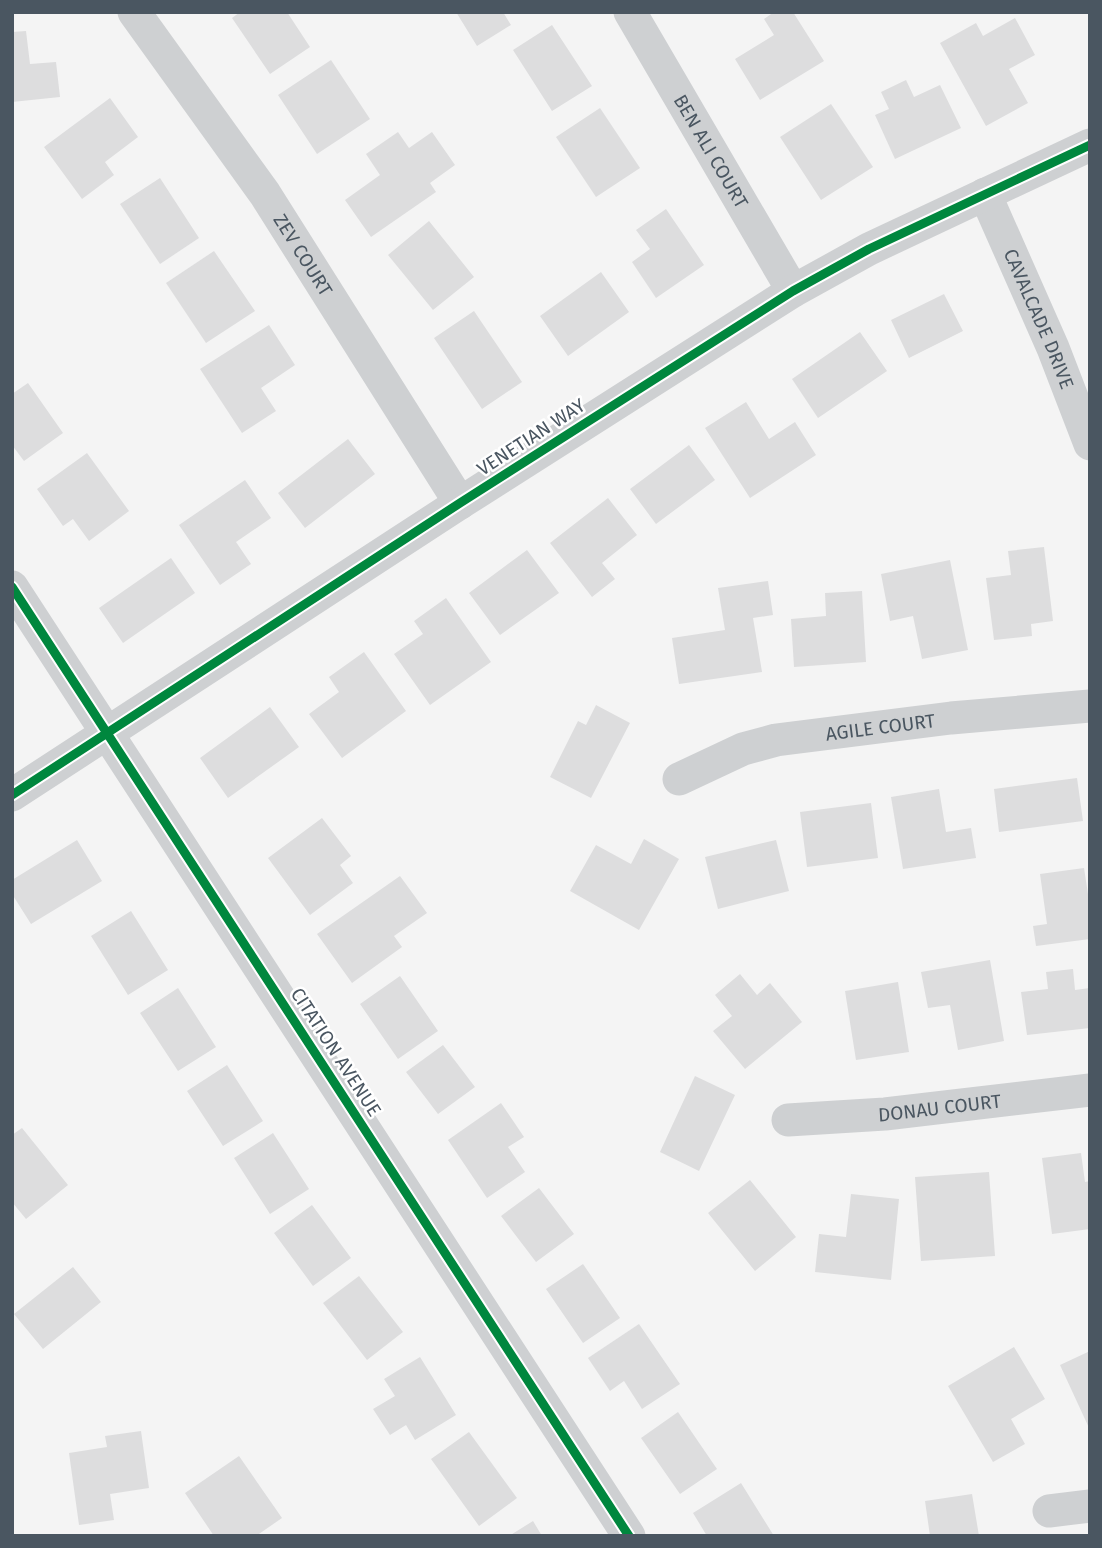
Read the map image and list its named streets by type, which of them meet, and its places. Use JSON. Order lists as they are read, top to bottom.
{
  "streets": {
    "street": [
      "BEN ALI COURT",
      "ZEV COURT",
      "CAVALCADE DRIVE",
      "VENETIAN WAY",
      "AGILE COURT",
      "CITATION AVENUE",
      "DONAU COURT"
    ]
  },
  "crossings": [
    ["BEN ALI COURT", "VENETIAN WAY"],
    ["ZEV COURT", "VENETIAN WAY"],
    ["CAVALCADE DRIVE", "VENETIAN WAY"],
    ["VENETIAN WAY", "CITATION AVENUE"]
  ]
}
